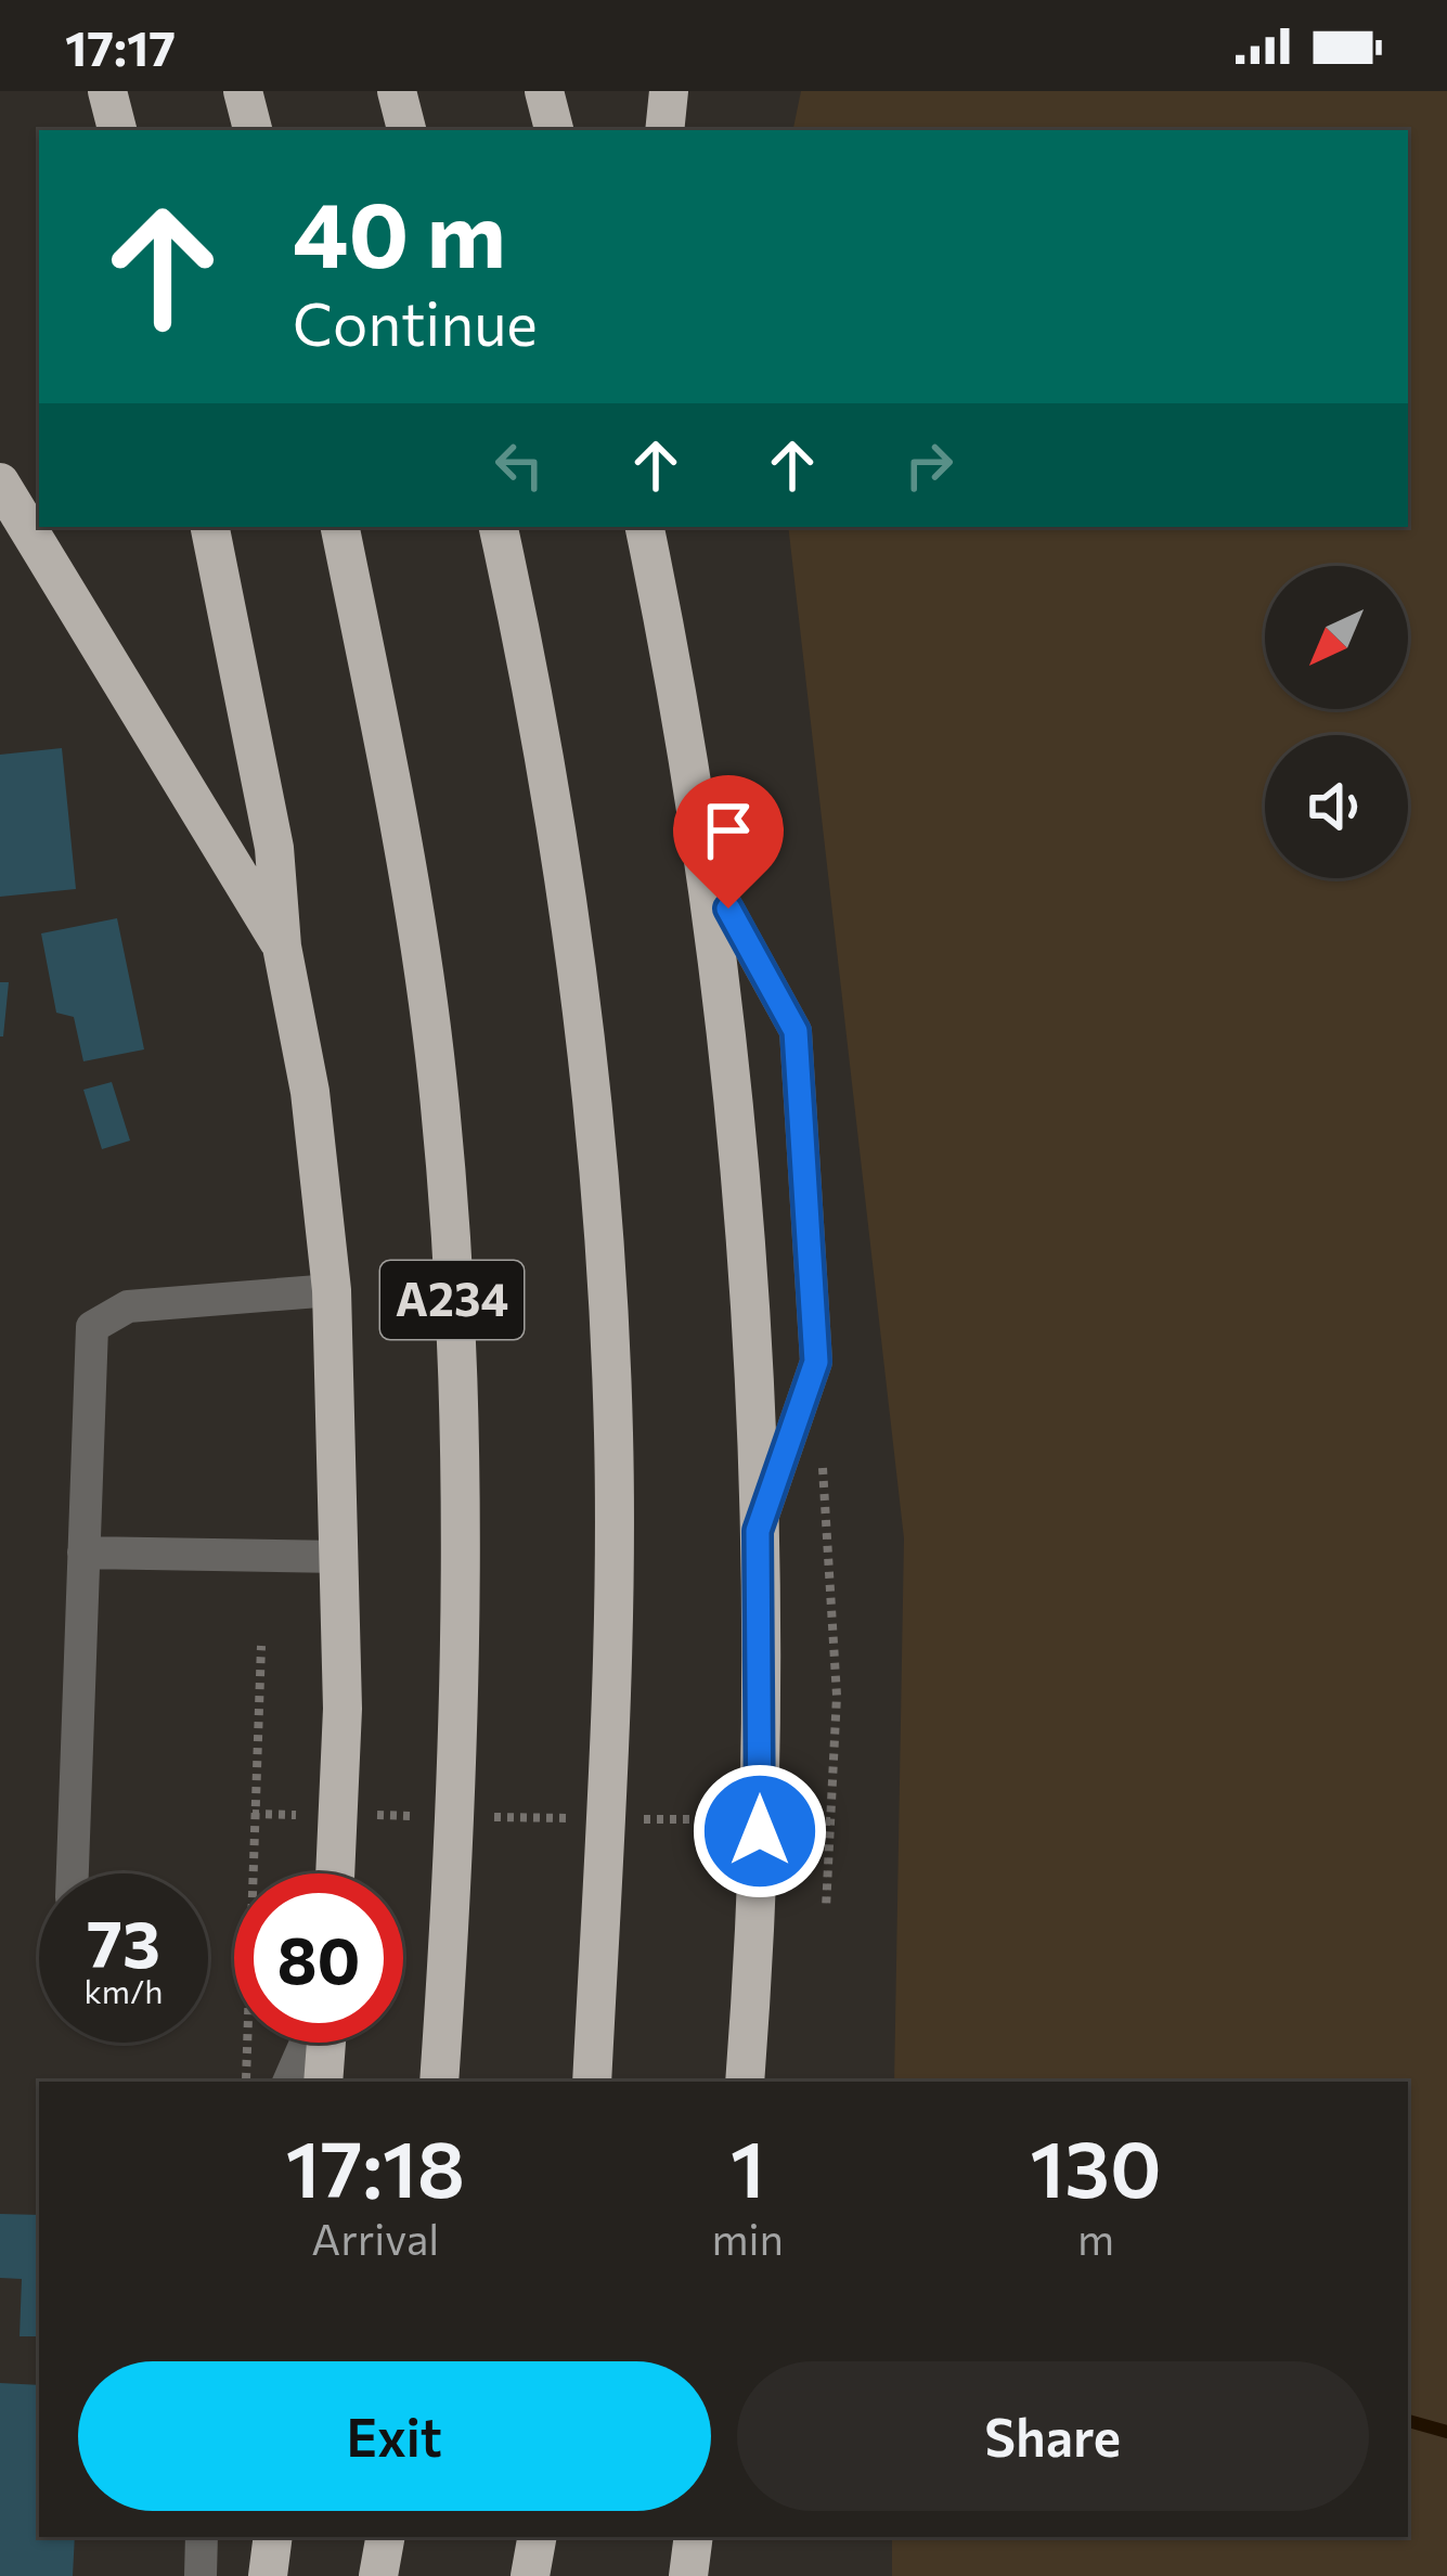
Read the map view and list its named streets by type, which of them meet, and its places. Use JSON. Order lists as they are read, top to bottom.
{
  "streets": {
    "highway": ["A234"]
  },
  "north": "bottom left",
  "page": {
    "status": "17:17",
    "turn": ["40 m", "Continue"],
    "speed": "73 km/h",
    "limit": "80",
    "eta": [
      "17:18",
      "Arrival",
      "1",
      "min",
      "130",
      "m"
    ],
    "buttons": ["Exit", "Share"]
  }
}
